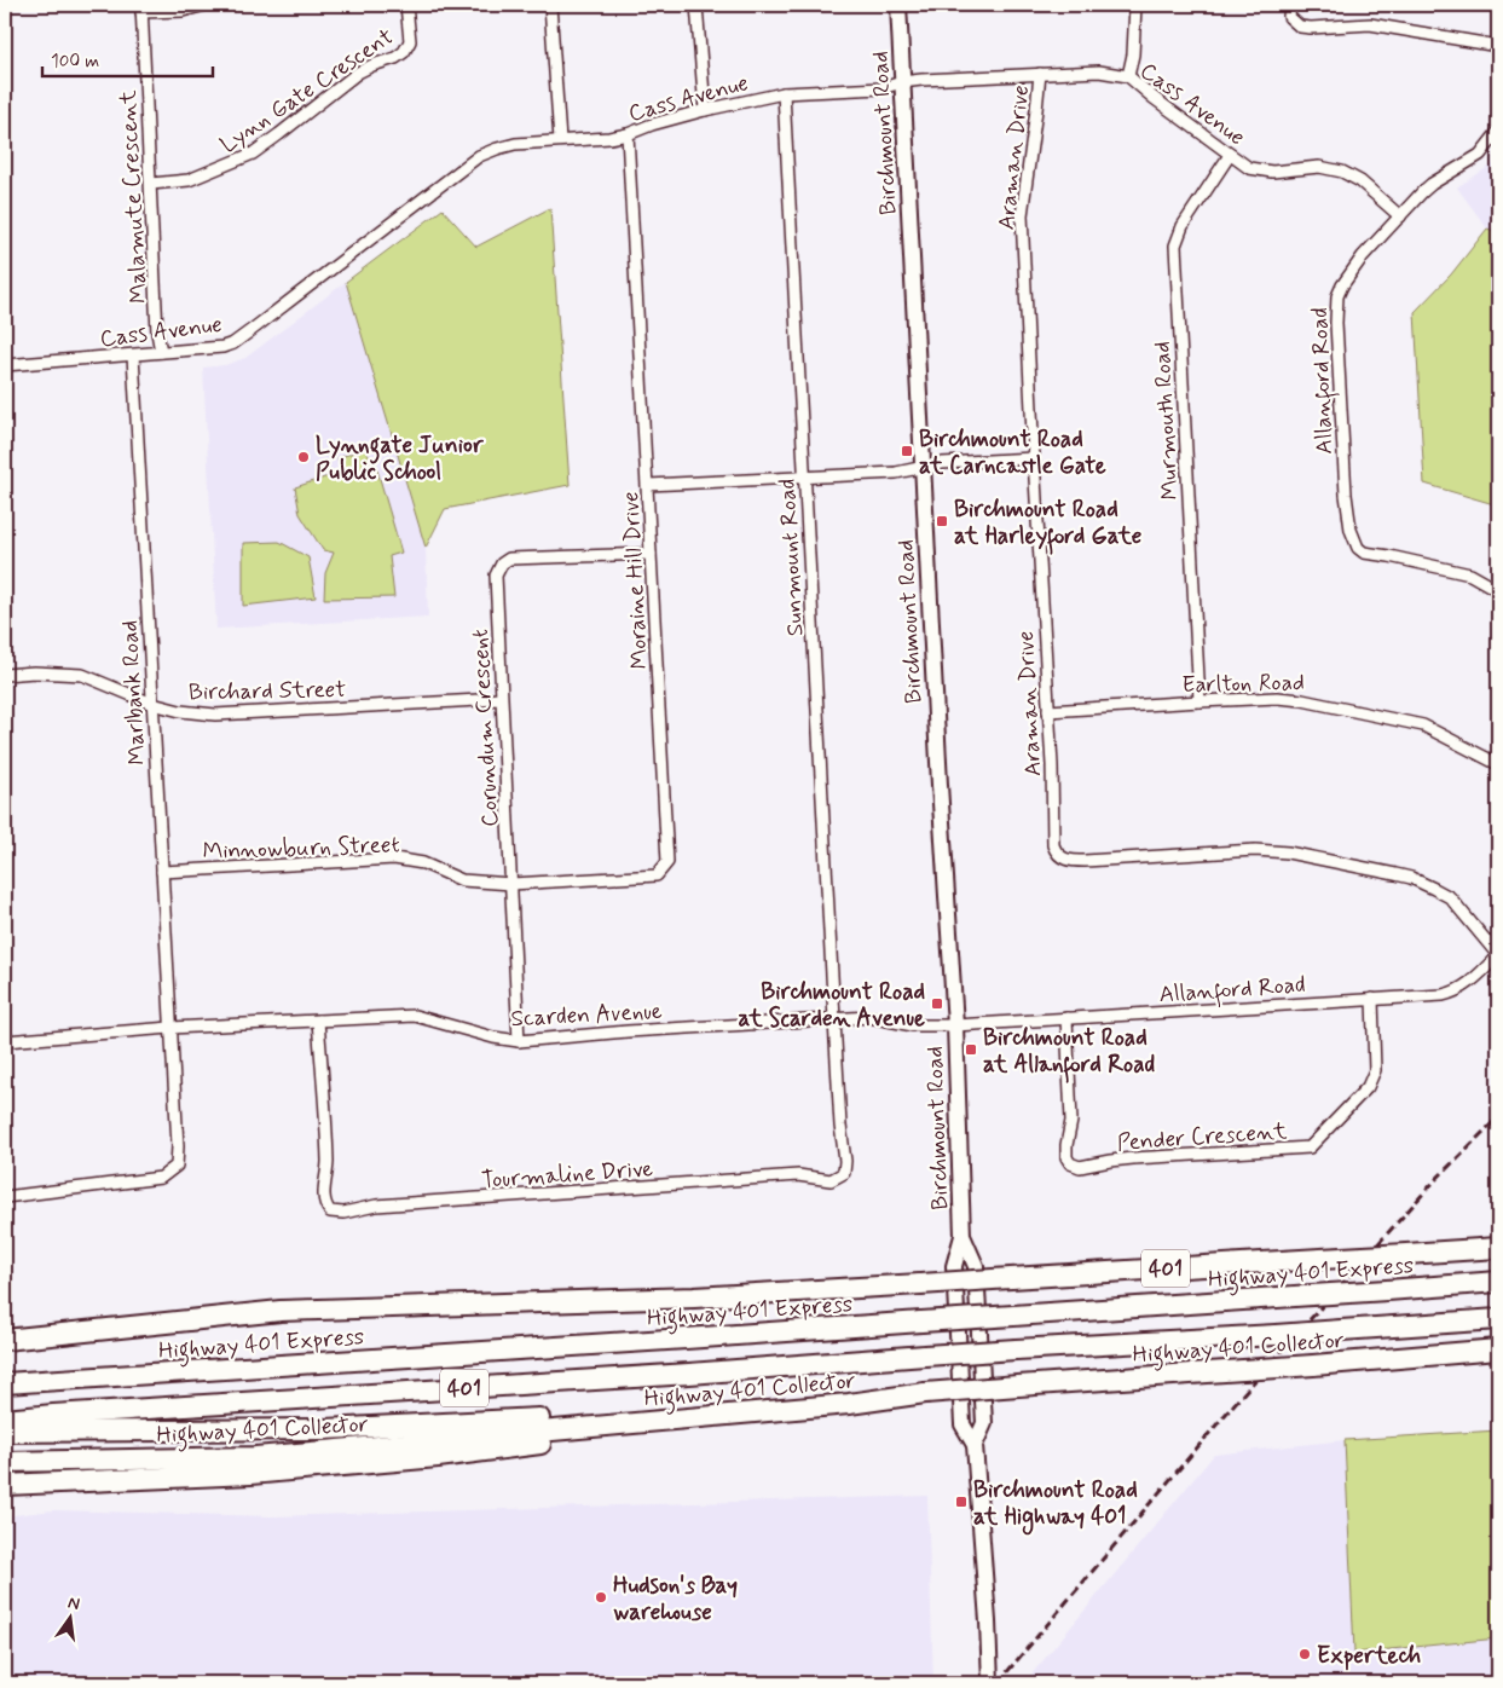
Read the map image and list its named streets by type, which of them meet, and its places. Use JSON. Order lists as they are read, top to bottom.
{
  "streets": {
    "highway": ["401", "Highway 401 Express", "Highway 401 Collector"],
    "main road": ["Birchmount Road"],
    "street": [
      "Lynn Gate Crescent",
      "Cass Avenue",
      "Araman Drive",
      "Malamute Crescent",
      "Allanford Road",
      "Murmouth Road",
      "Sunmount Road",
      "Moraine Hill Drive",
      "Earlton Road",
      "Birchard Street",
      "Marlbank Road",
      "Corundum Crescent",
      "Minnowburn Street",
      "Scarden Avenue",
      "Pender Crescent",
      "Tourmaline Drive"
    ]
  },
  "crossings": [
    ["Lynn Gate Crescent", "Malamute Crescent"],
    ["Cass Avenue", "Birchmount Road"],
    ["Cass Avenue", "Araman Drive"],
    ["Cass Avenue", "Malamute Crescent"],
    ["Cass Avenue", "Allanford Road"],
    ["Cass Avenue", "Murmouth Road"],
    ["Cass Avenue", "Sunmount Road"],
    ["Cass Avenue", "Moraine Hill Drive"],
    ["Cass Avenue", "Marlbank Road"],
    ["Birchmount Road", "Allanford Road"],
    ["Birchmount Road", "Scarden Avenue"],
    ["Araman Drive", "Allanford Road"],
    ["Araman Drive", "Earlton Road"],
    ["Allanford Road", "Scarden Avenue"],
    ["Allanford Road", "Pender Crescent"],
    ["Murmouth Road", "Earlton Road"],
    ["Sunmount Road", "Scarden Avenue"],
    ["Sunmount Road", "Tourmaline Drive"],
    ["Moraine Hill Drive", "Corundum Crescent"],
    ["Moraine Hill Drive", "Minnowburn Street"],
    ["Birchard Street", "Marlbank Road"],
    ["Birchard Street", "Corundum Crescent"],
    ["Marlbank Road", "Minnowburn Street"],
    ["Marlbank Road", "Scarden Avenue"],
    ["Corundum Crescent", "Minnowburn Street"],
    ["Corundum Crescent", "Scarden Avenue"],
    ["Scarden Avenue", "Tourmaline Drive"]
  ],
  "places": {
    "transit": [
      "Birchmount Road at Carncastle Gate",
      "Birchmount Road at Harleyford Gate",
      "Birchmount Road at Scarden Avenue",
      "Birchmount Road at Allanford Road",
      "Birchmount Road at Highway 401"
    ],
    "other": ["Lynngate Junior Public School", "Hudson's Bay warehouse", "Expertech"]
  },
  "scale_bar": "100 m",
  "north": "top"
}
